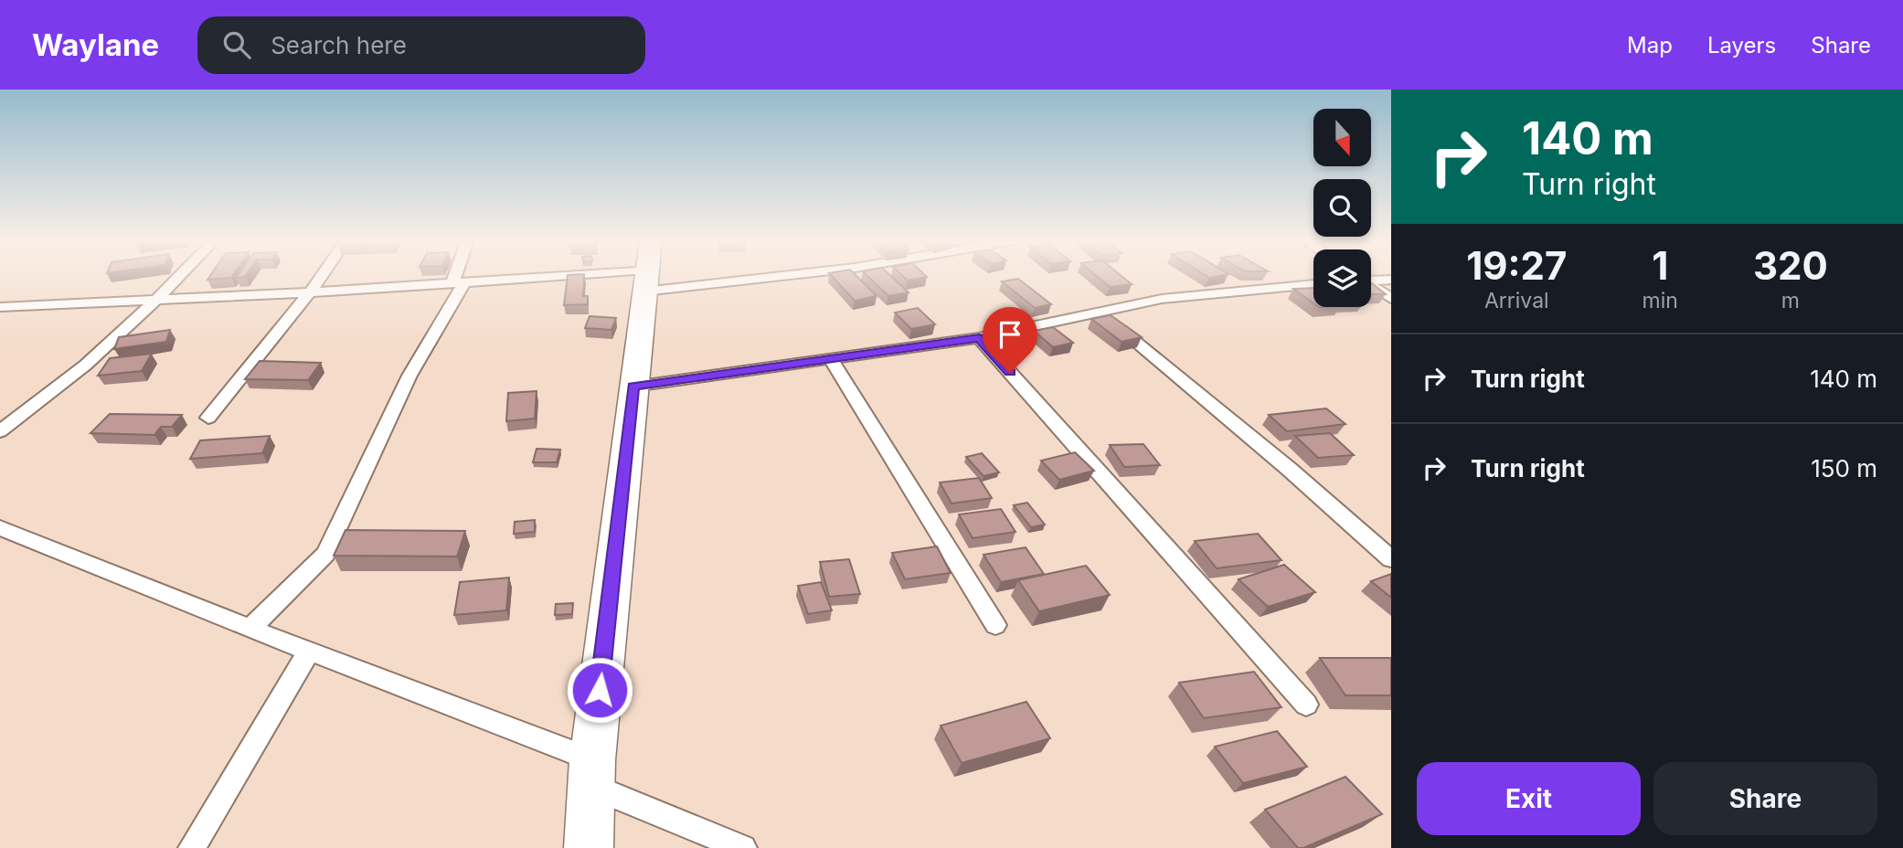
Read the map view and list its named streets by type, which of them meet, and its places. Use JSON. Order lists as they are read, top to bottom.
{
  "north": "bottom",
  "page": {
    "header": "Waylane",
    "search": "Search here",
    "nav": ["Map", "Layers", "Share"],
    "turn": ["140 m", "Turn right"],
    "eta": [
      "19:27",
      "Arrival",
      "1",
      "min",
      "320",
      "m"
    ],
    "list": [
      {
        "name": "Turn right",
        "value": "140 m"
      },
      {
        "name": "Turn right",
        "value": "150 m"
      }
    ],
    "buttons": ["Exit", "Share"]
  }
}
